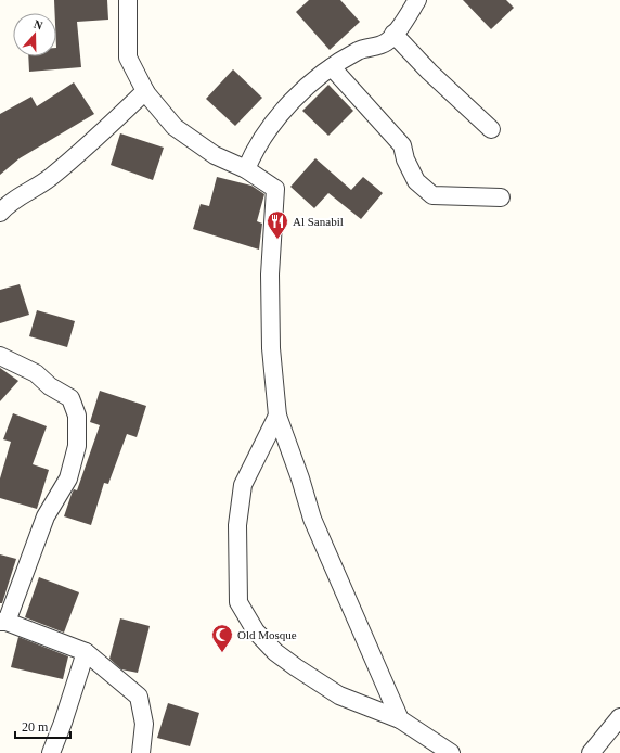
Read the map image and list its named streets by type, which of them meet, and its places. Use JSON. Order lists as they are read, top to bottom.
{
  "places": {
    "restaurant": ["Al Sanabil"],
    "mosque": ["Old Mosque"]
  },
  "scale_bar": "20 m",
  "north": "top"
}
